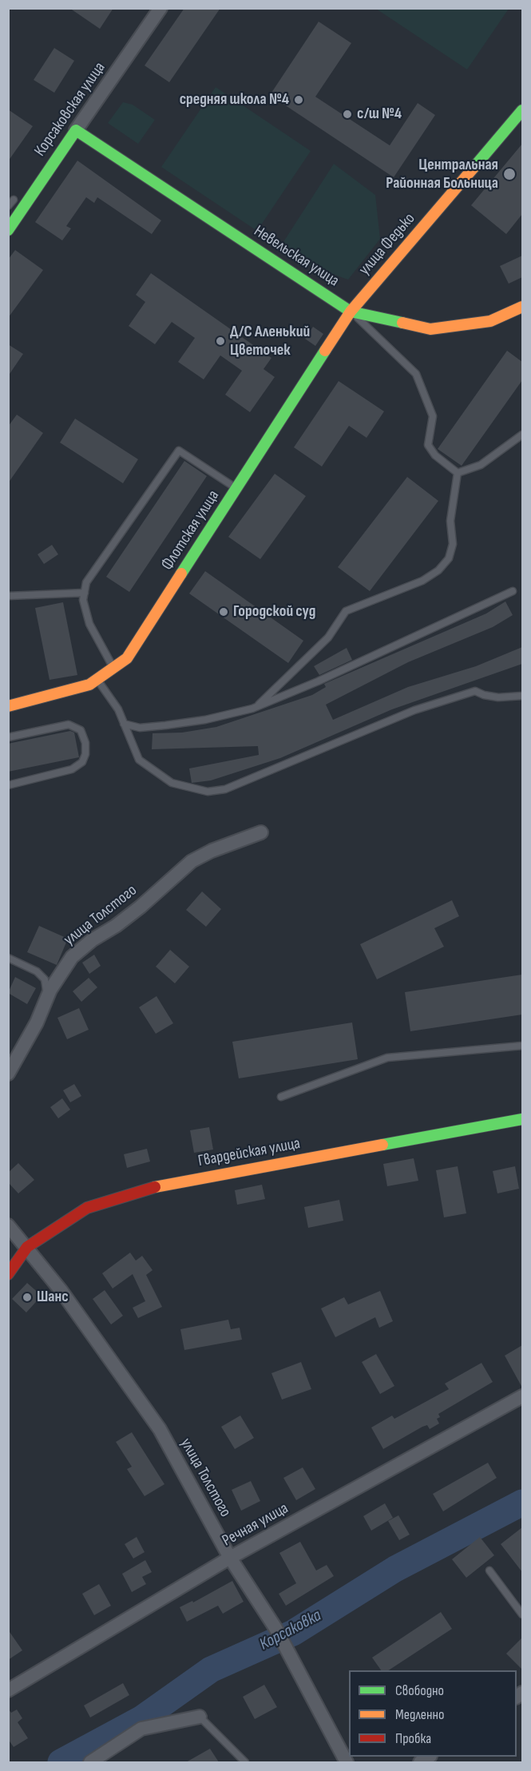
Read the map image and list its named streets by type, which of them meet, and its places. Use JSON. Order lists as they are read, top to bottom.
{
  "streets": {
    "street": [
      "Корсаковская улица",
      "улица Федько",
      "Невельская улица",
      "Флотская улица",
      "улица Толстого",
      "Гвардейская улица",
      "Речная улица"
    ]
  },
  "crossings": [
    ["Корсаковская улица", "Невельская улица"],
    ["улица Федько", "Невельская улица"],
    ["улица Федько", "Флотская улица"],
    ["Невельская улица", "Флотская улица"],
    ["улица Толстого", "Гвардейская улица"],
    ["улица Толстого", "Речная улица"]
  ],
  "water": ["Корсаковка"],
  "places": [
    "средняя школа №4",
    "с/ш №4",
    "Центральная Районная Больница",
    "Д/С Аленький Цветочек",
    "Городской суд",
    "Шанс"
  ],
  "legend": ["Свободно", "Медленно", "Пробка"]
}
